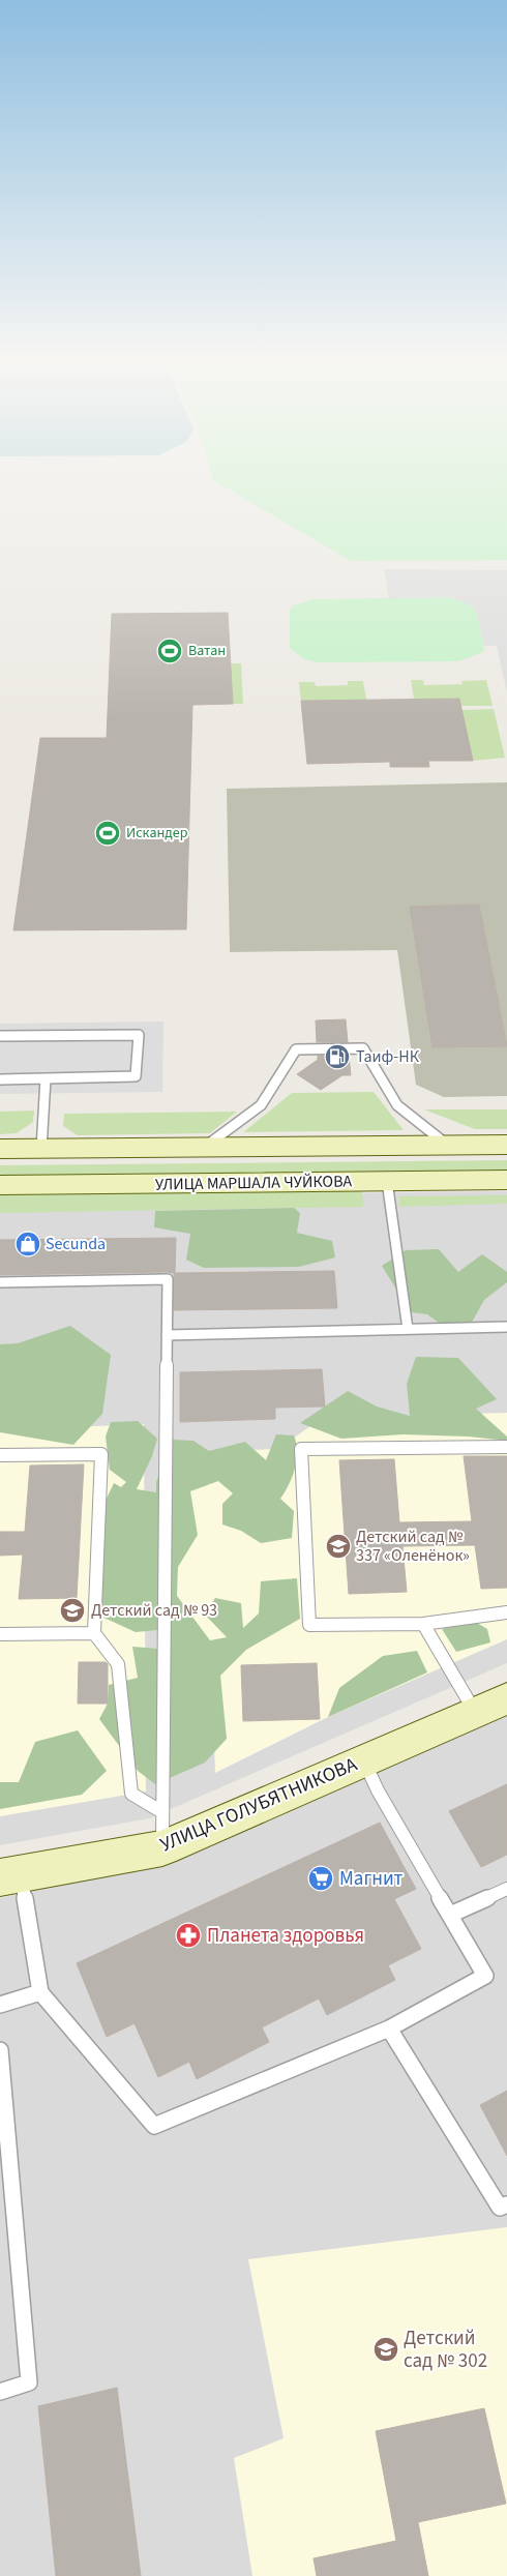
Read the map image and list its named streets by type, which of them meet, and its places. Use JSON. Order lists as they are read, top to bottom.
{
  "streets": {
    "main road": ["УЛИЦА МАРШАЛА ЧУЙКОВА", "УЛИЦА ГОЛУБЯТНИКОВА"]
  },
  "places": {
    "sports": ["Ватан", "Искандер"],
    "fuel station": ["Таиф-НК"],
    "shop": ["Secunda"],
    "school or university": ["Детский сад № 337 «Оленёнок»", "Детский сад № 93", "Детский сад № 302"],
    "supermarket": ["Магнит"],
    "pharmacy": ["Планета здоровья"]
  }
}
